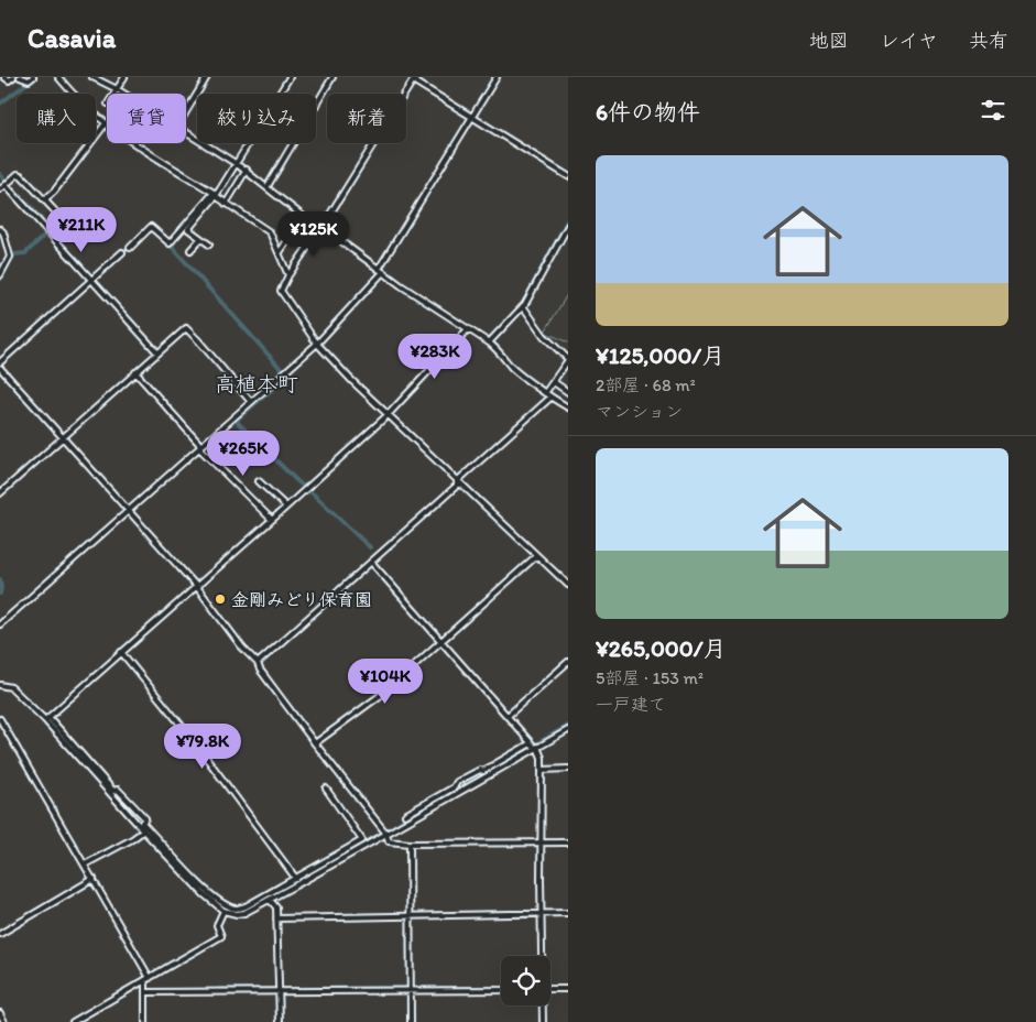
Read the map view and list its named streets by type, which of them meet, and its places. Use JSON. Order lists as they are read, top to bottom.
{
  "districts": ["高植本町"],
  "places": ["金剛みどり保育園"],
  "page": {
    "header": "Casavia",
    "nav": ["地図", "レイヤ", "共有"],
    "heading": "6件の物件",
    "chip": [
      "購入",
      "賃貸",
      "絞り込み",
      "新着"
    ],
    "list": [
      {
        "name": "¥125,000/月",
        "note": "2部屋 · 68 m² · マンション"
      },
      {
        "name": "¥265,000/月",
        "note": "5部屋 · 153 m² · 一戸建て"
      }
    ],
    "price": [
      "¥211K",
      "¥125K",
      "¥283K",
      "¥265K",
      "¥104K",
      "¥79.8K"
    ]
  }
}
